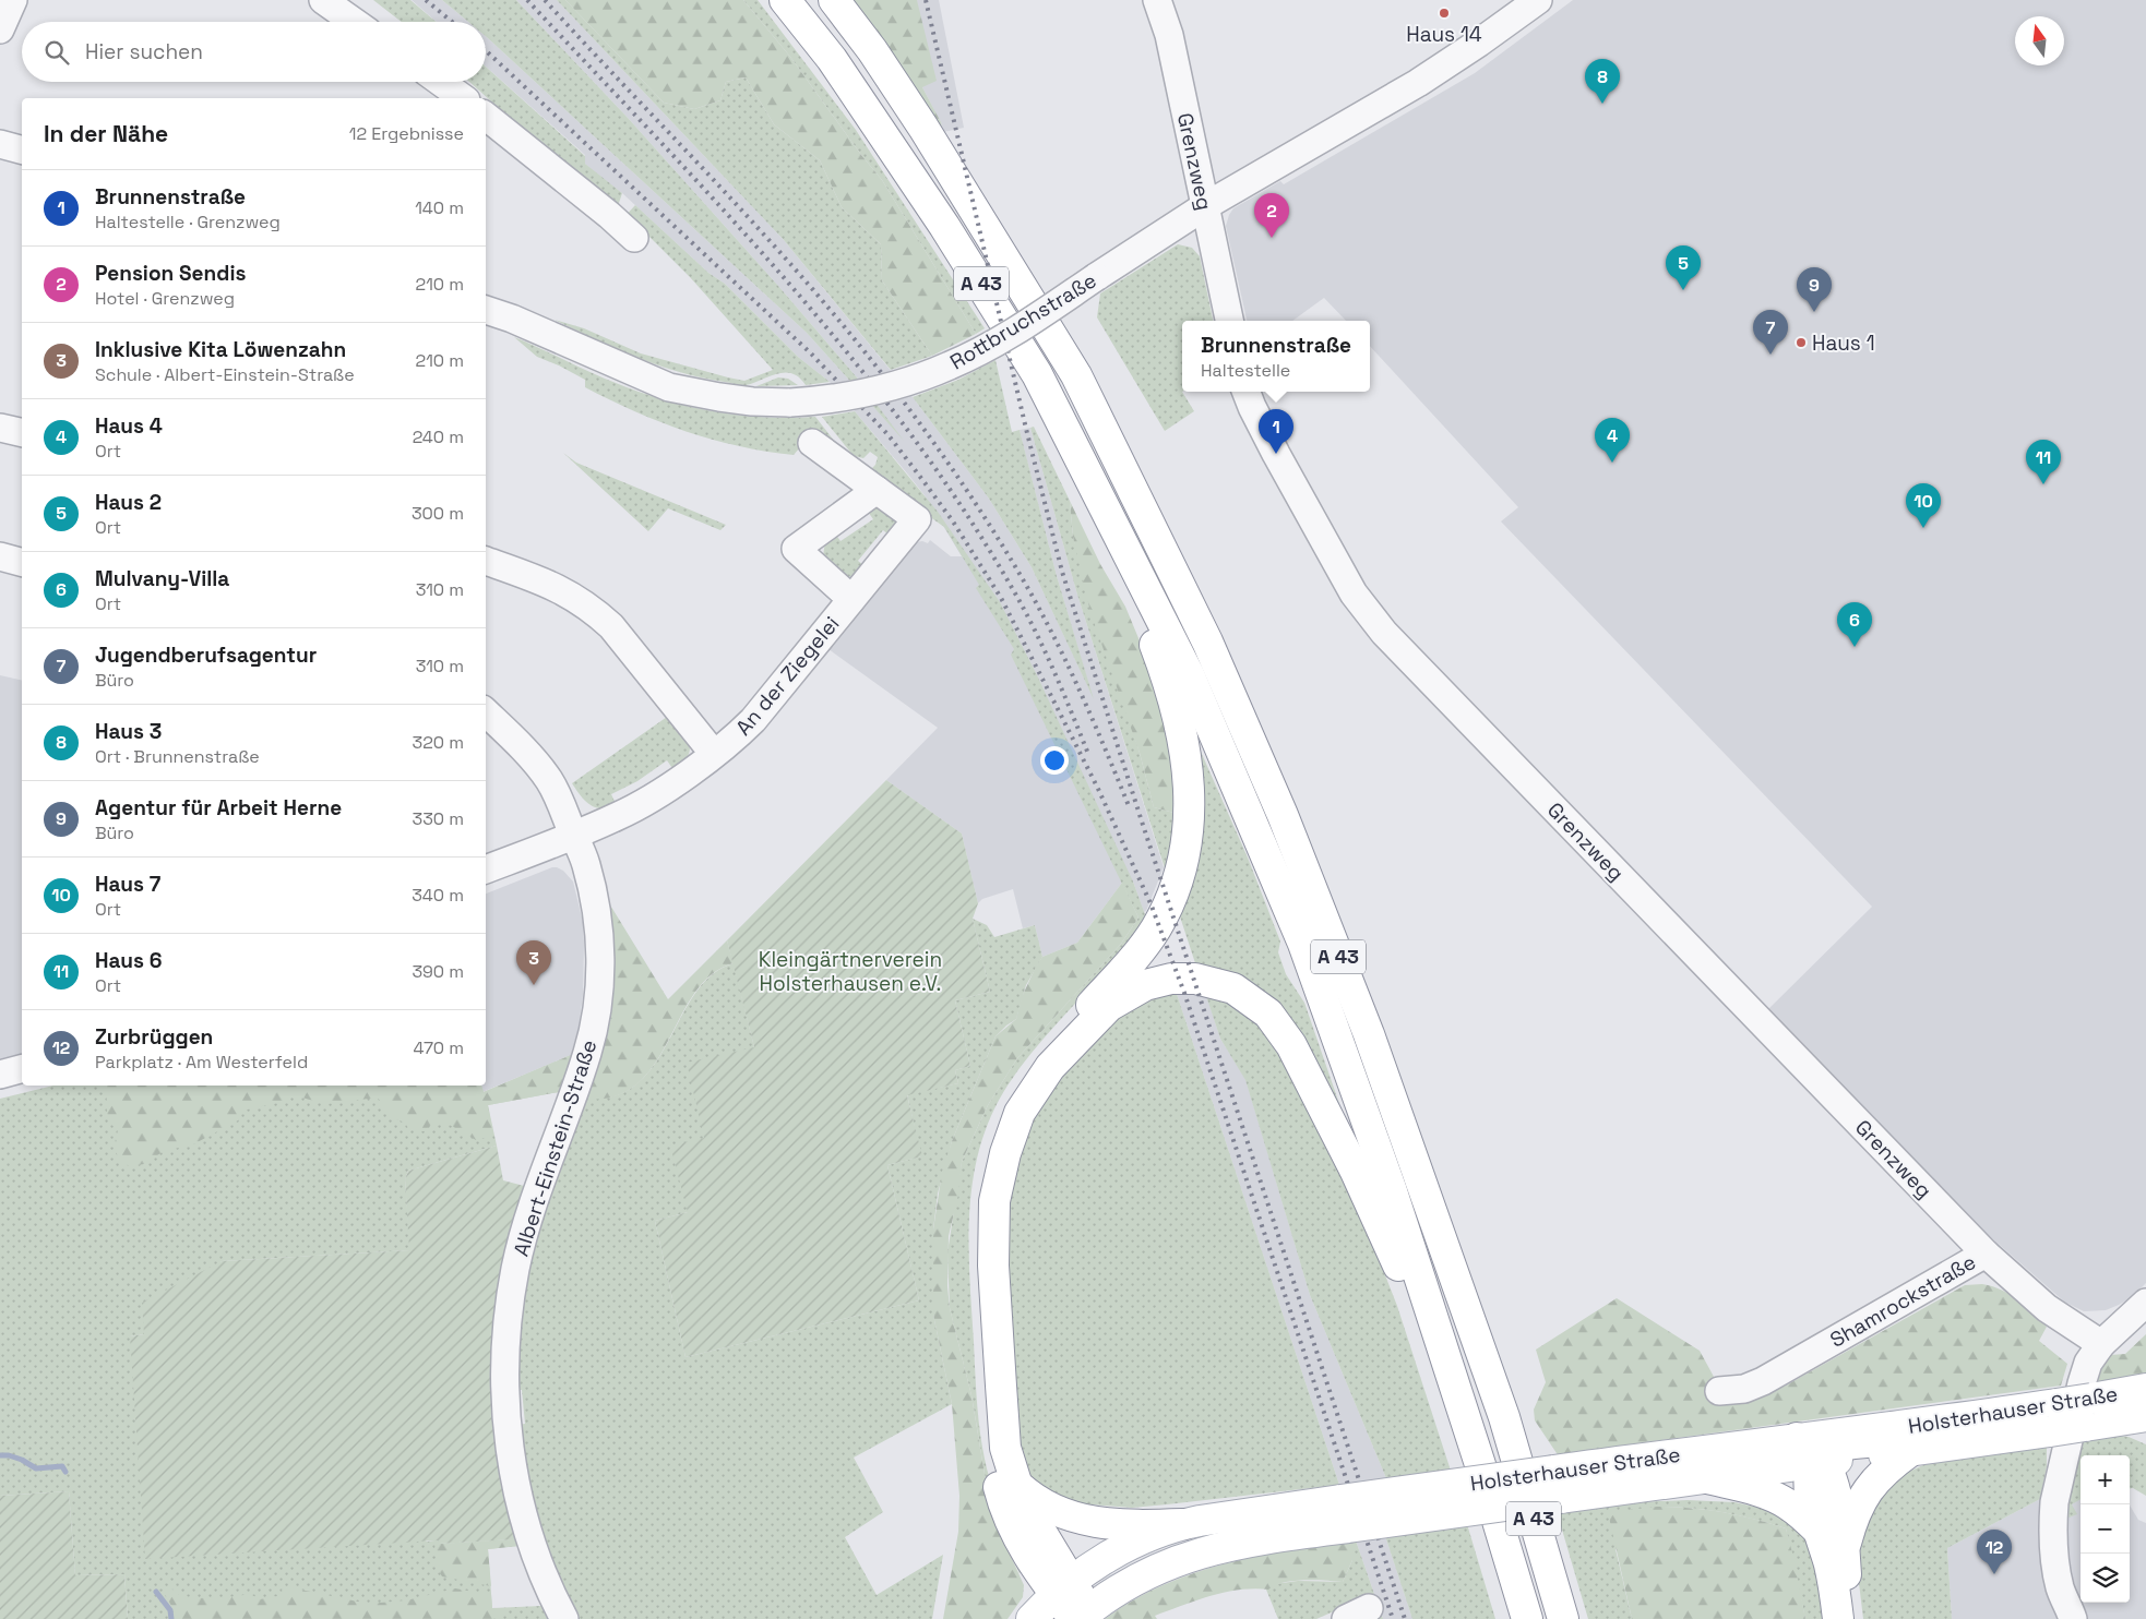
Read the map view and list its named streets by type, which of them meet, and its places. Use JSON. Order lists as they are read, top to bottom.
{
  "streets": {
    "main road": ["A 43", "Holsterhauser Straße"],
    "street": [
      "Grenzweg",
      "Rottbruchstraße",
      "An der Ziegelei",
      "Albert-Einstein-Straße",
      "Shamrockstraße"
    ]
  },
  "crossings": [
    ["Grenzweg", "Rottbruchstraße"],
    ["Grenzweg", "Shamrockstraße"],
    ["An der Ziegelei", "Albert-Einstein-Straße"]
  ],
  "parks": ["Kleingärtnerverein Holsterhausen e.V."],
  "places": ["Haus 14", "Haus 1"],
  "north": "top",
  "page": {
    "search": "Hier suchen",
    "pins": [
      "8",
      "2",
      "5",
      "9",
      "7",
      "1",
      "4",
      "11",
      "10",
      "6",
      "3",
      "12"
    ],
    "heading": ["In der Nähe", "12 Ergebnisse"],
    "list": [
      {
        "mark": "1",
        "name": "Brunnenstraße",
        "note": "Haltestelle · Grenzweg",
        "value": "140 m"
      },
      {
        "mark": "2",
        "name": "Pension Sendis",
        "note": "Hotel · Grenzweg",
        "value": "210 m"
      },
      {
        "mark": "3",
        "name": "Inklusive Kita Löwenzahn",
        "note": "Schule · Albert-Einstein-Straße",
        "value": "210 m"
      },
      {
        "mark": "4",
        "name": "Haus 4",
        "note": "Ort",
        "value": "240 m"
      },
      {
        "mark": "5",
        "name": "Haus 2",
        "note": "Ort",
        "value": "300 m"
      },
      {
        "mark": "6",
        "name": "Mulvany-Villa",
        "note": "Ort",
        "value": "310 m"
      },
      {
        "mark": "7",
        "name": "Jugendberufsagentur",
        "note": "Büro",
        "value": "310 m"
      },
      {
        "mark": "8",
        "name": "Haus 3",
        "note": "Ort · Brunnenstraße",
        "value": "320 m"
      },
      {
        "mark": "9",
        "name": "Agentur für Arbeit Herne",
        "note": "Büro",
        "value": "330 m"
      },
      {
        "mark": "10",
        "name": "Haus 7",
        "note": "Ort",
        "value": "340 m"
      },
      {
        "mark": "11",
        "name": "Haus 6",
        "note": "Ort",
        "value": "390 m"
      },
      {
        "mark": "12",
        "name": "Zurbrüggen",
        "note": "Parkplatz · Am Westerfeld",
        "value": "470 m"
      }
    ],
    "popup": ["Brunnenstraße", "Haltestelle"],
    "map_buttons": ["+", "−"]
  }
}
